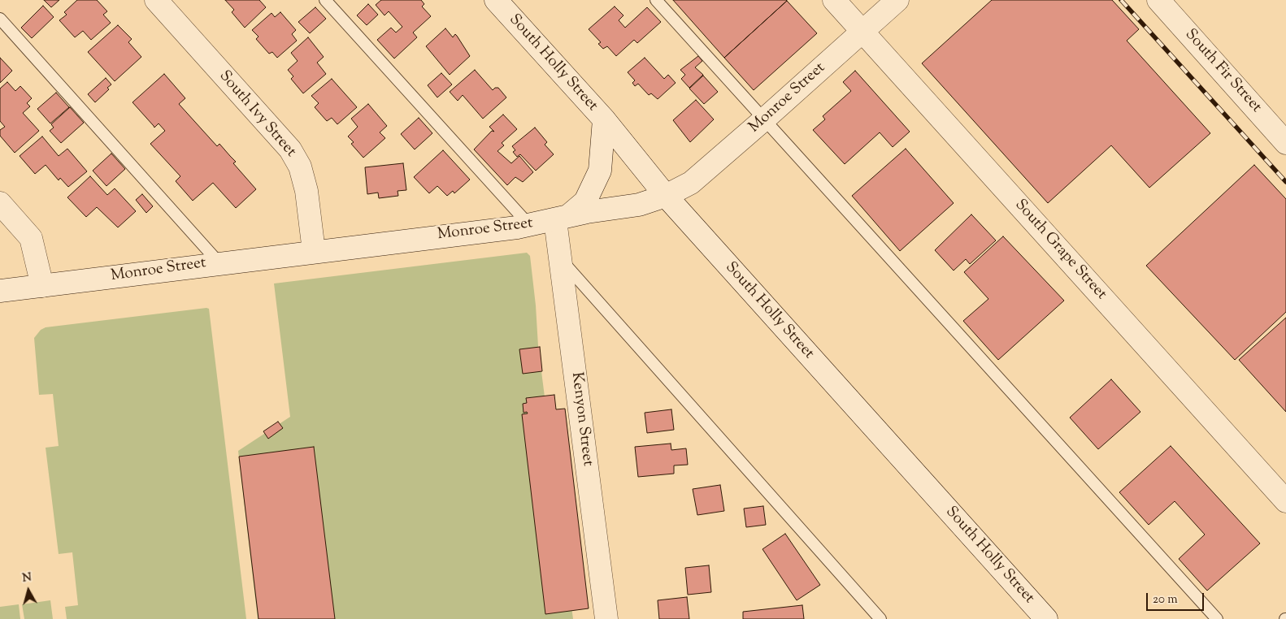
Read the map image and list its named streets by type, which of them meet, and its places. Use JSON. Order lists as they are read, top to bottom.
{
  "streets": {
    "street": [
      "South Holly Street",
      "South Fir Street",
      "Monroe Street",
      "South Ivy Street",
      "South Grape Street",
      "Kenyon Street"
    ]
  },
  "crossings": [
    ["South Holly Street", "Monroe Street"],
    ["Monroe Street", "South Ivy Street"],
    ["Monroe Street", "South Grape Street"],
    ["Monroe Street", "Kenyon Street"]
  ],
  "scale_bar": "20 m",
  "north": "top"
}
